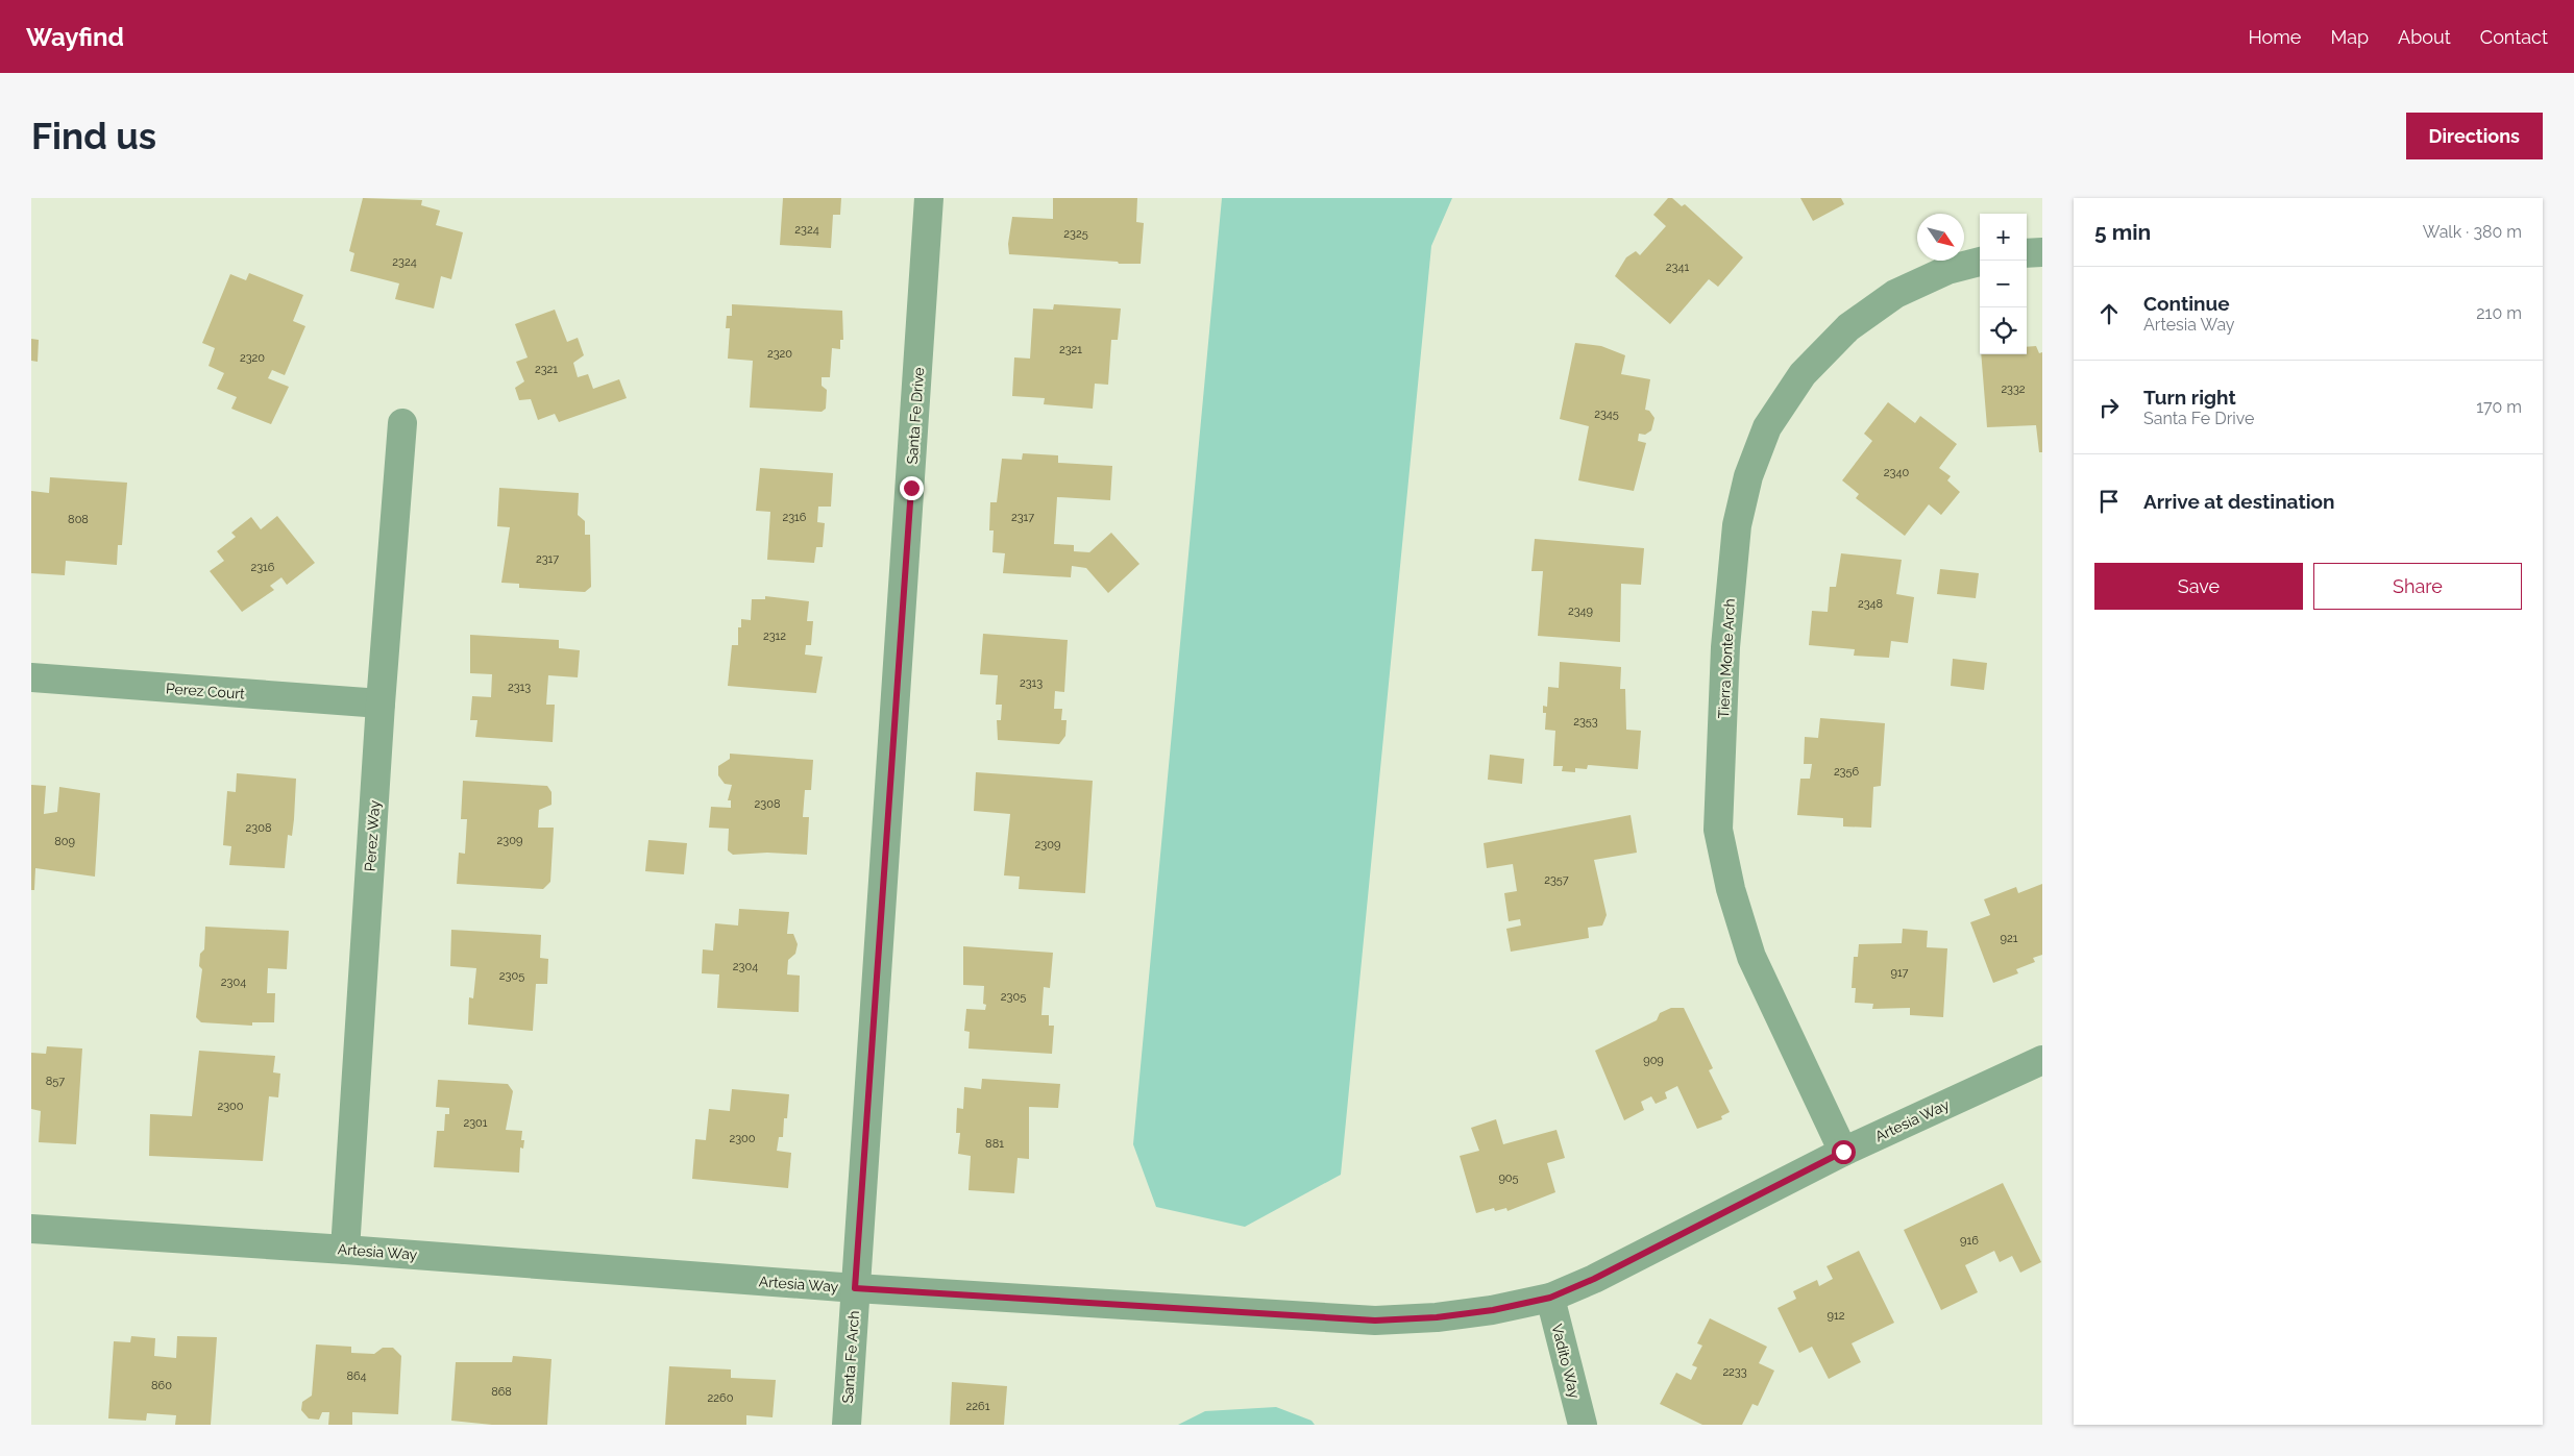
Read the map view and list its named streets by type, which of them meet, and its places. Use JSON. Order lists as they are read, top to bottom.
{
  "streets": {
    "street": [
      "Santa Fe Drive",
      "Tierra Monte Arch",
      "Perez Court",
      "Perez Way",
      "Artesia Way",
      "Santa Fe Arch",
      "Vadito Way"
    ]
  },
  "crossings": [
    ["Santa Fe Drive", "Artesia Way"],
    ["Santa Fe Drive", "Santa Fe Arch"],
    ["Tierra Monte Arch", "Artesia Way"],
    ["Perez Court", "Perez Way"],
    ["Perez Way", "Artesia Way"],
    ["Artesia Way", "Santa Fe Arch"],
    ["Artesia Way", "Vadito Way"]
  ],
  "house_numbers": [
    "2324",
    "2325",
    "2324",
    "2341",
    "2321",
    "2320",
    "2320",
    "2321",
    "2332",
    "2345",
    "2340",
    "2316",
    "2317",
    "808",
    "2317",
    "2316",
    "2348",
    "2349",
    "2312",
    "2313",
    "2313",
    "2353",
    "2356",
    "2308",
    "2308",
    "2309",
    "809",
    "2309",
    "2357",
    "921",
    "2304",
    "917",
    "2305",
    "2304",
    "2305",
    "909",
    "857",
    "2300",
    "2301",
    "2300",
    "881",
    "905",
    "916",
    "912",
    "2233",
    "864",
    "860",
    "868",
    "2260",
    "2261"
  ],
  "north": "bottom right",
  "page": {
    "header": "Wayfind",
    "nav": [
      "Home",
      "Map",
      "About",
      "Contact"
    ],
    "buttons": [
      "Directions",
      ["Save", "Share"]
    ],
    "title": "Find us",
    "heading": ["5 min", "Walk · 380 m"],
    "map_buttons": ["+", "−"],
    "list": [
      ["Continue", "Artesia Way", "210 m"],
      ["Turn right", "Santa Fe Drive", "170 m"],
      "Arrive at destination"
    ]
  }
}
